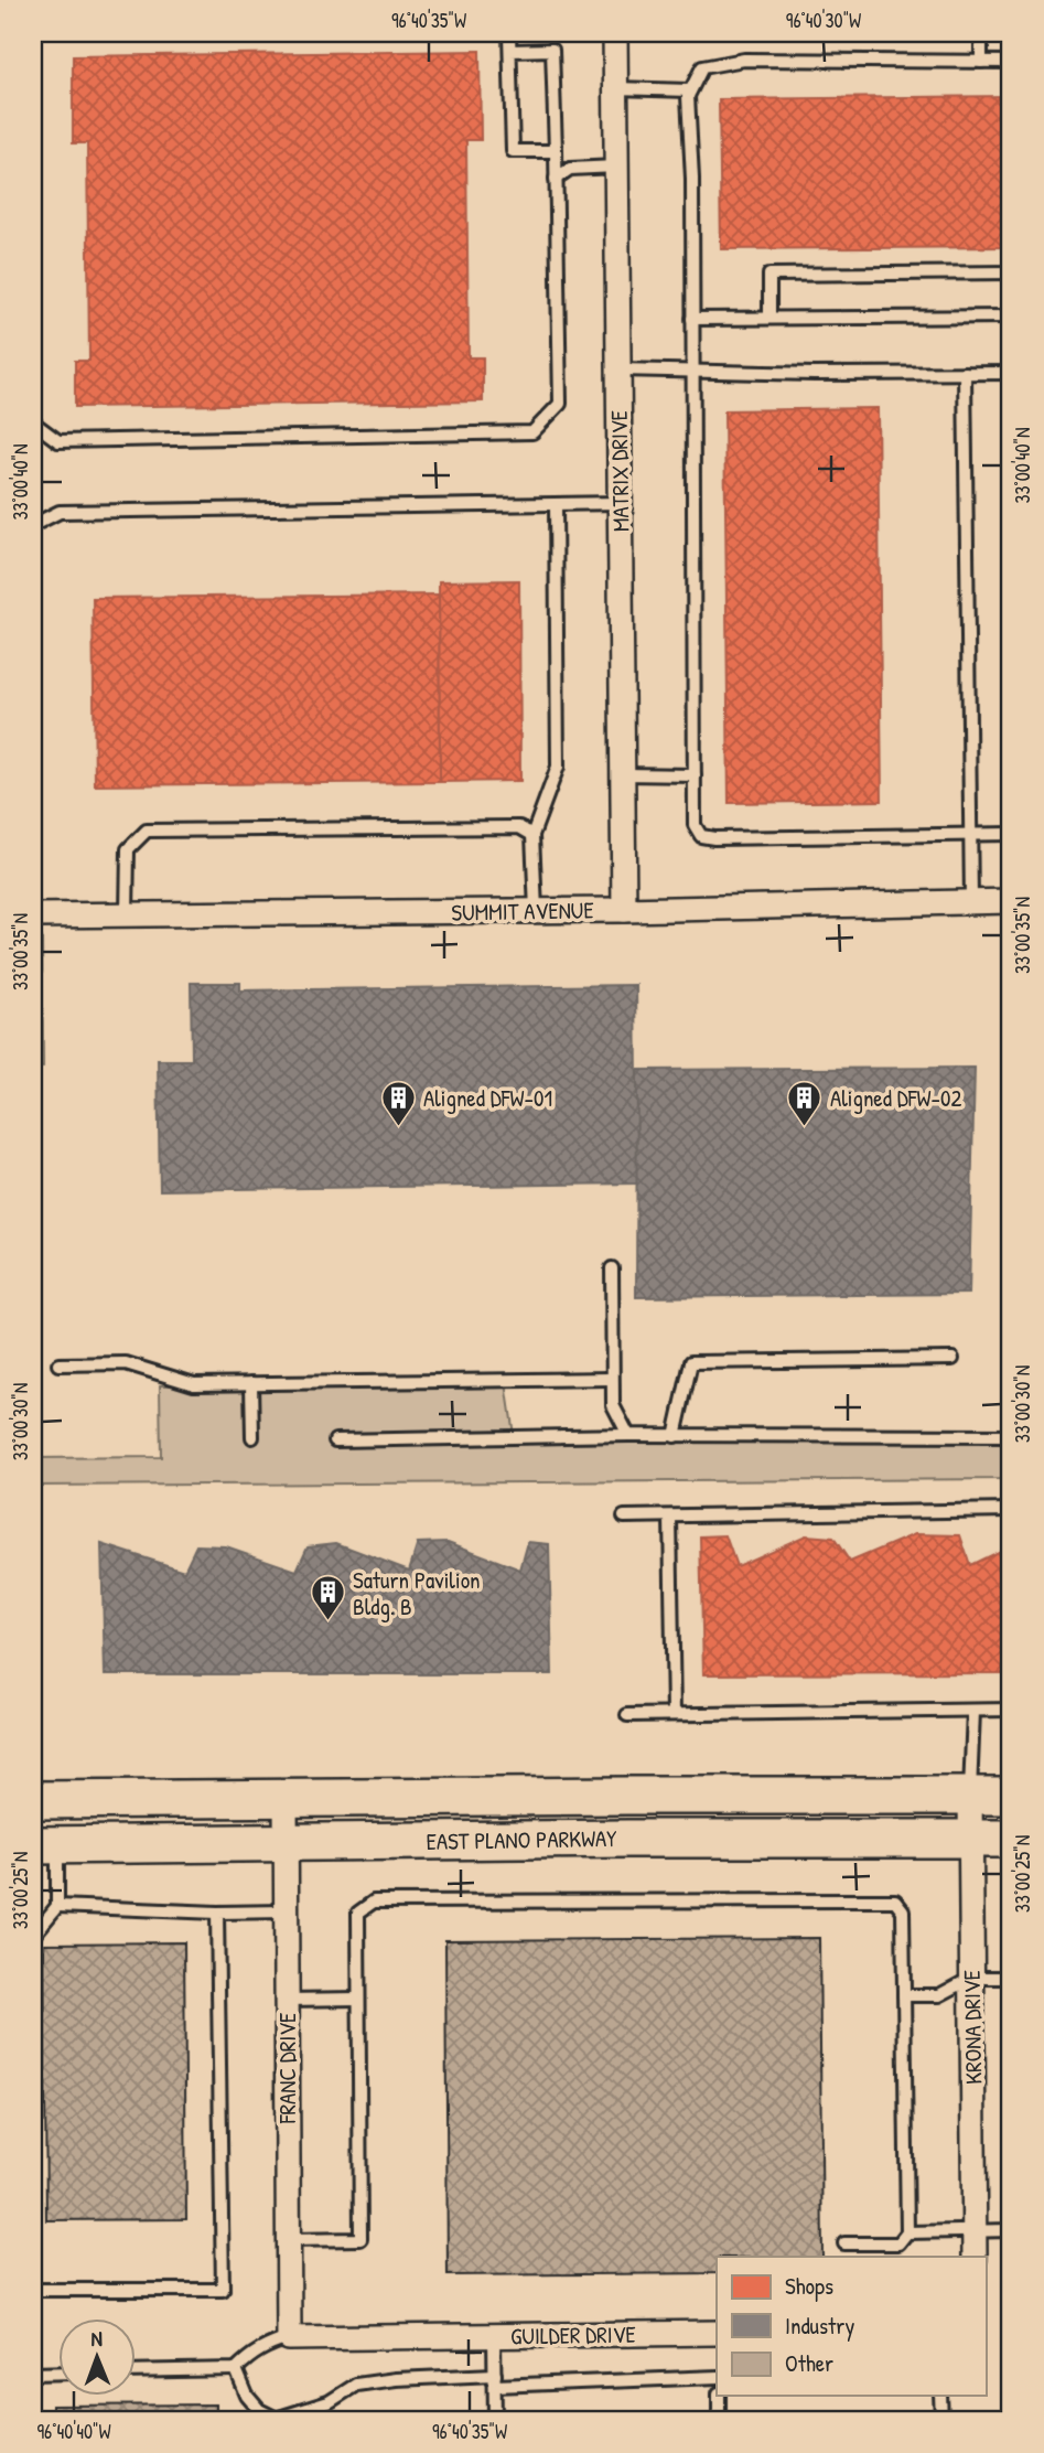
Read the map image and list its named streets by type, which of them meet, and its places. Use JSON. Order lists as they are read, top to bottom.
{
  "streets": {
    "main road": ["EAST PLANO PARKWAY"],
    "street": [
      "MATRIX DRIVE",
      "SUMMIT AVENUE",
      "KRONA DRIVE",
      "FRANC DRIVE",
      "GUILDER DRIVE"
    ]
  },
  "crossings": [
    ["MATRIX DRIVE", "SUMMIT AVENUE"],
    ["EAST PLANO PARKWAY", "KRONA DRIVE"],
    ["EAST PLANO PARKWAY", "FRANC DRIVE"],
    ["FRANC DRIVE", "GUILDER DRIVE"]
  ],
  "places": {
    "building": ["Aligned DFW-01", "Aligned DFW-02", "Saturn Pavilion Bldg. B"]
  },
  "legend": ["Shops", "Industry", "Other"],
  "north": "top",
  "coordinates": [
    "96°40'35\"W",
    "96°40'30\"W",
    "33°00'40\"N",
    "33°00'35\"N",
    "33°00'30\"N",
    "33°00'25\"N",
    "96°40'40\"W"
  ]
}
